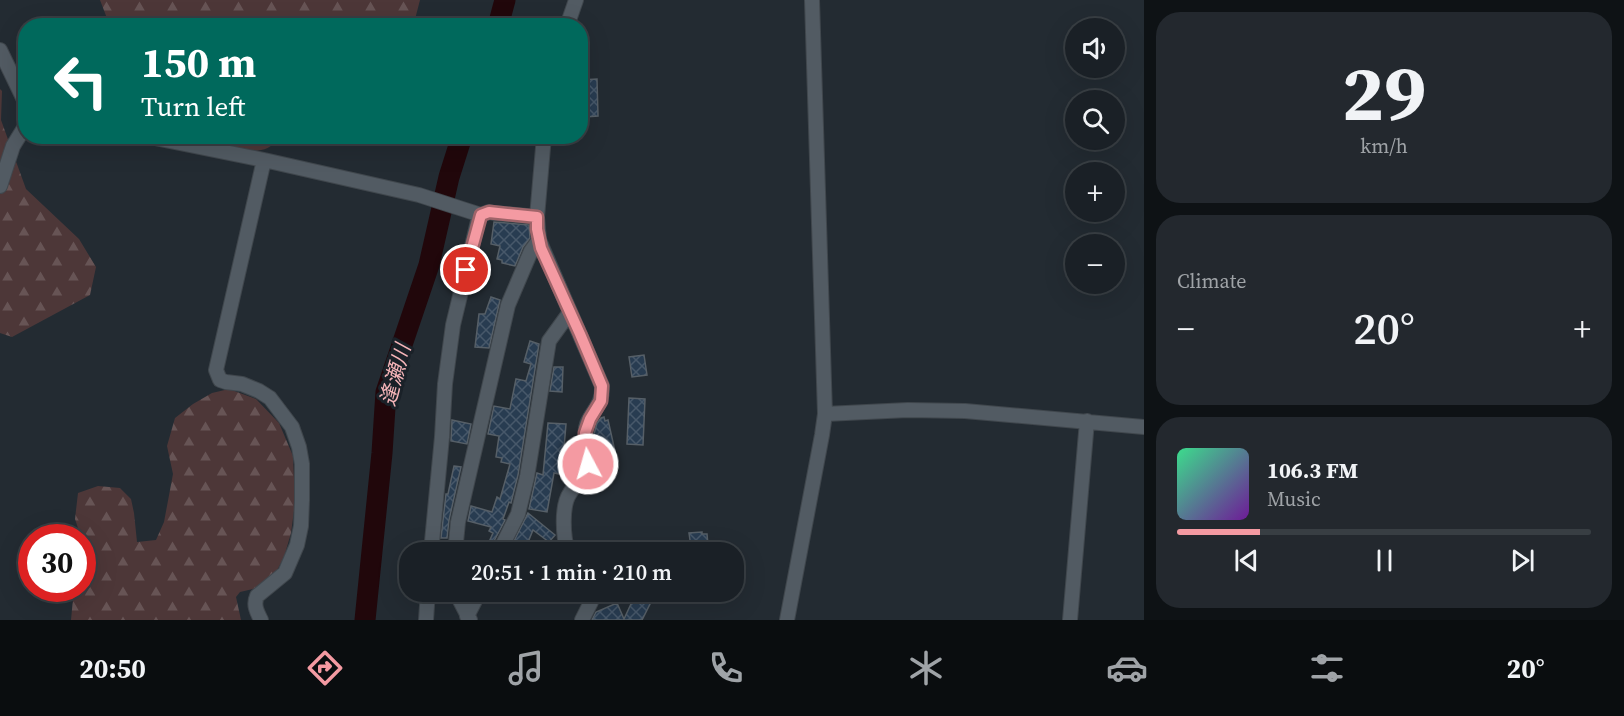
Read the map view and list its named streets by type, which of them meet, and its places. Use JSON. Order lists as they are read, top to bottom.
{
  "water": ["逢瀬川"],
  "page": {
    "tile": [
      ["29", "km/h"],
      "Climate"
    ],
    "map_buttons": ["+", "−"],
    "turn": ["150 m", "Turn left"],
    "heat": ["−", "20°", "+"],
    "song": ["106.3 FM", "Music"],
    "limit": "30",
    "trip": "20:51 · 1 min · 210 m",
    "tabs": ["20:50", "20°"]
  }
}
